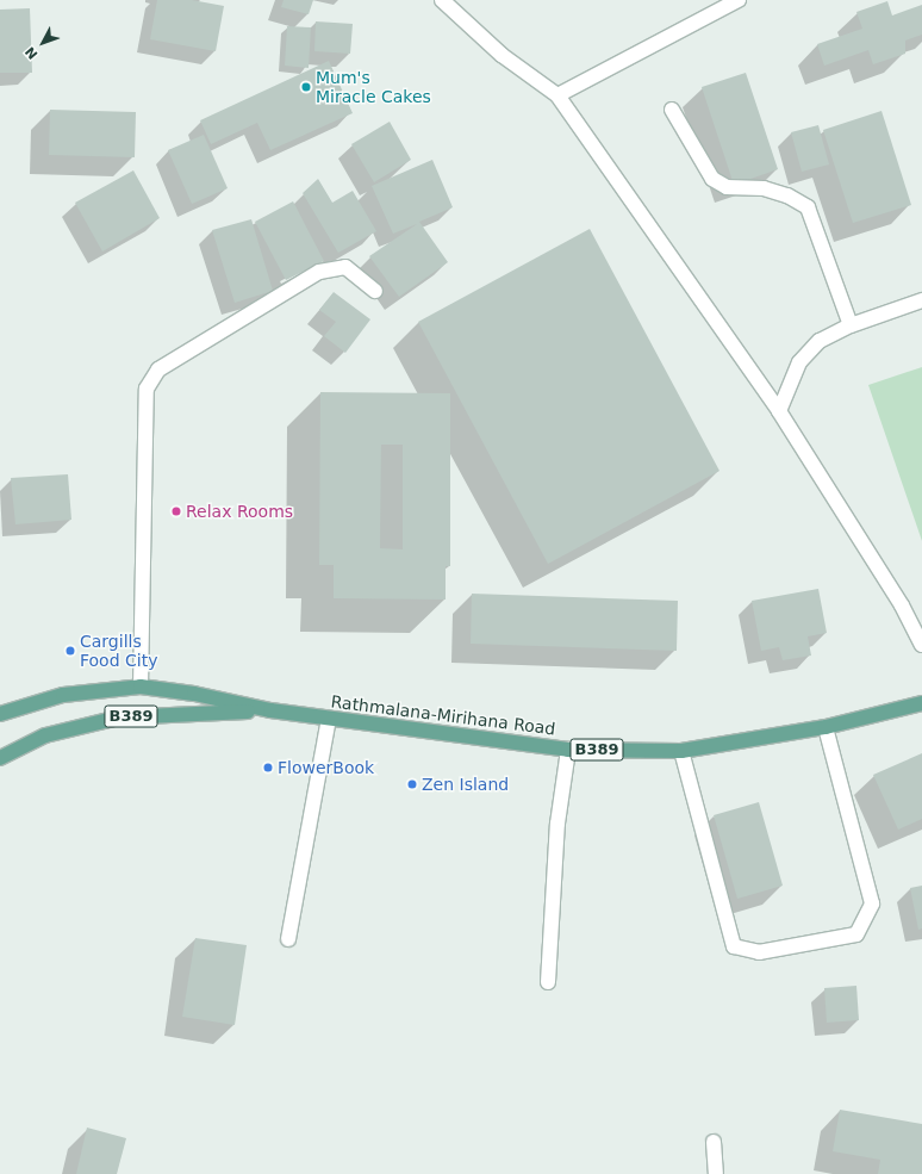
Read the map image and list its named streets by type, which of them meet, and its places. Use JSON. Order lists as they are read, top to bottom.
{
  "streets": {
    "main road": ["Rathmalana-Mirihana Road", "B389"]
  },
  "places": [
    "Mum's Miracle Cakes",
    "Relax Rooms",
    "Cargills Food City",
    "FlowerBook",
    "Zen Island"
  ],
  "north": "bottom left"
}
